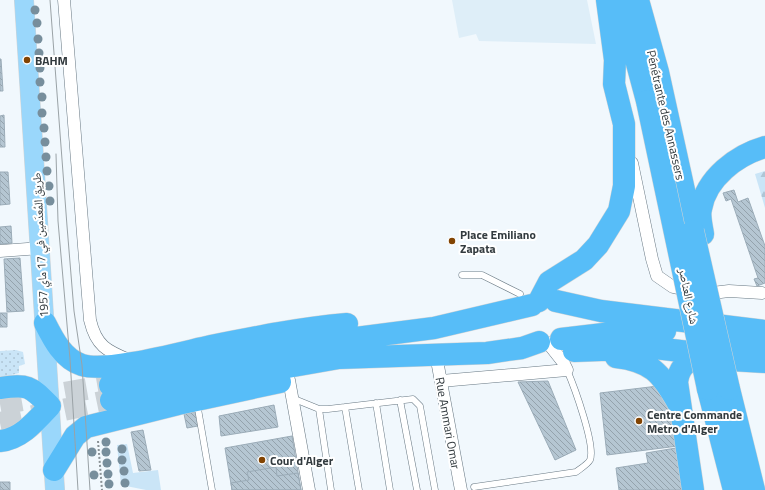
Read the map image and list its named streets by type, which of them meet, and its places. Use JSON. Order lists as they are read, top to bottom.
{
  "streets": {
    "highway": ["Pénétrante des Annassers", "شارع العناصر"],
    "main road": ["طريق المُعدَمين في 17 ماي 1957"],
    "street": ["Rue Ammari Omar"]
  },
  "crossings": [
    ["Pénétrante des Annassers", "شارع العناصر"]
  ],
  "places": [
    "BAHM",
    "Place Emiliano Zapata",
    "Centre Commande Metro d'Alger",
    "Cour d'Alger"
  ]
}
